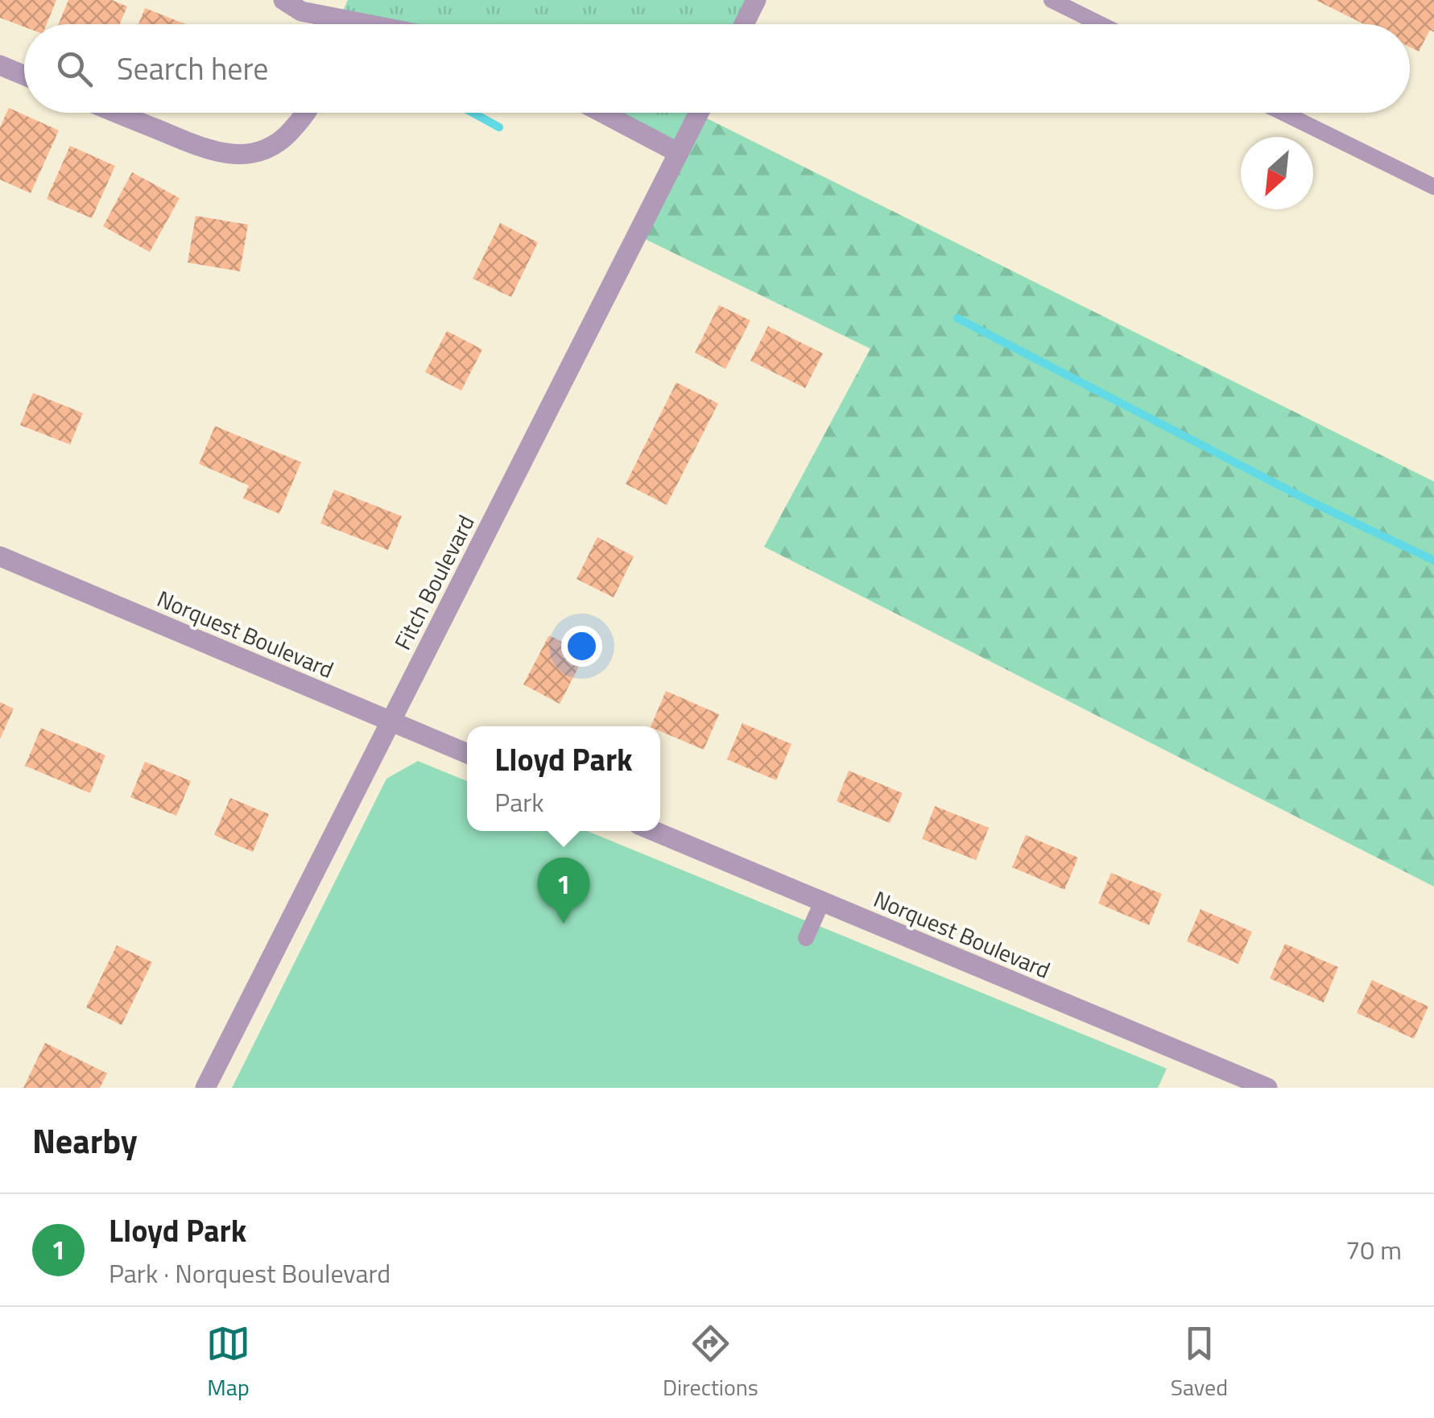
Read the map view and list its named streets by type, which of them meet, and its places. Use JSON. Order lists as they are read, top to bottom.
{
  "streets": {
    "street": ["Fitch Boulevard", "Norquest Boulevard"]
  },
  "crossings": [
    ["Fitch Boulevard", "Norquest Boulevard"]
  ],
  "north": "bottom left",
  "page": {
    "search": "Search here",
    "popup": ["Lloyd Park", "Park"],
    "pins": "1",
    "heading": "Nearby",
    "list": [
      {
        "mark": "1",
        "name": "Lloyd Park",
        "note": "Park · Norquest Boulevard",
        "value": "70 m"
      }
    ],
    "nav": ["Map", "Directions", "Saved"]
  }
}
